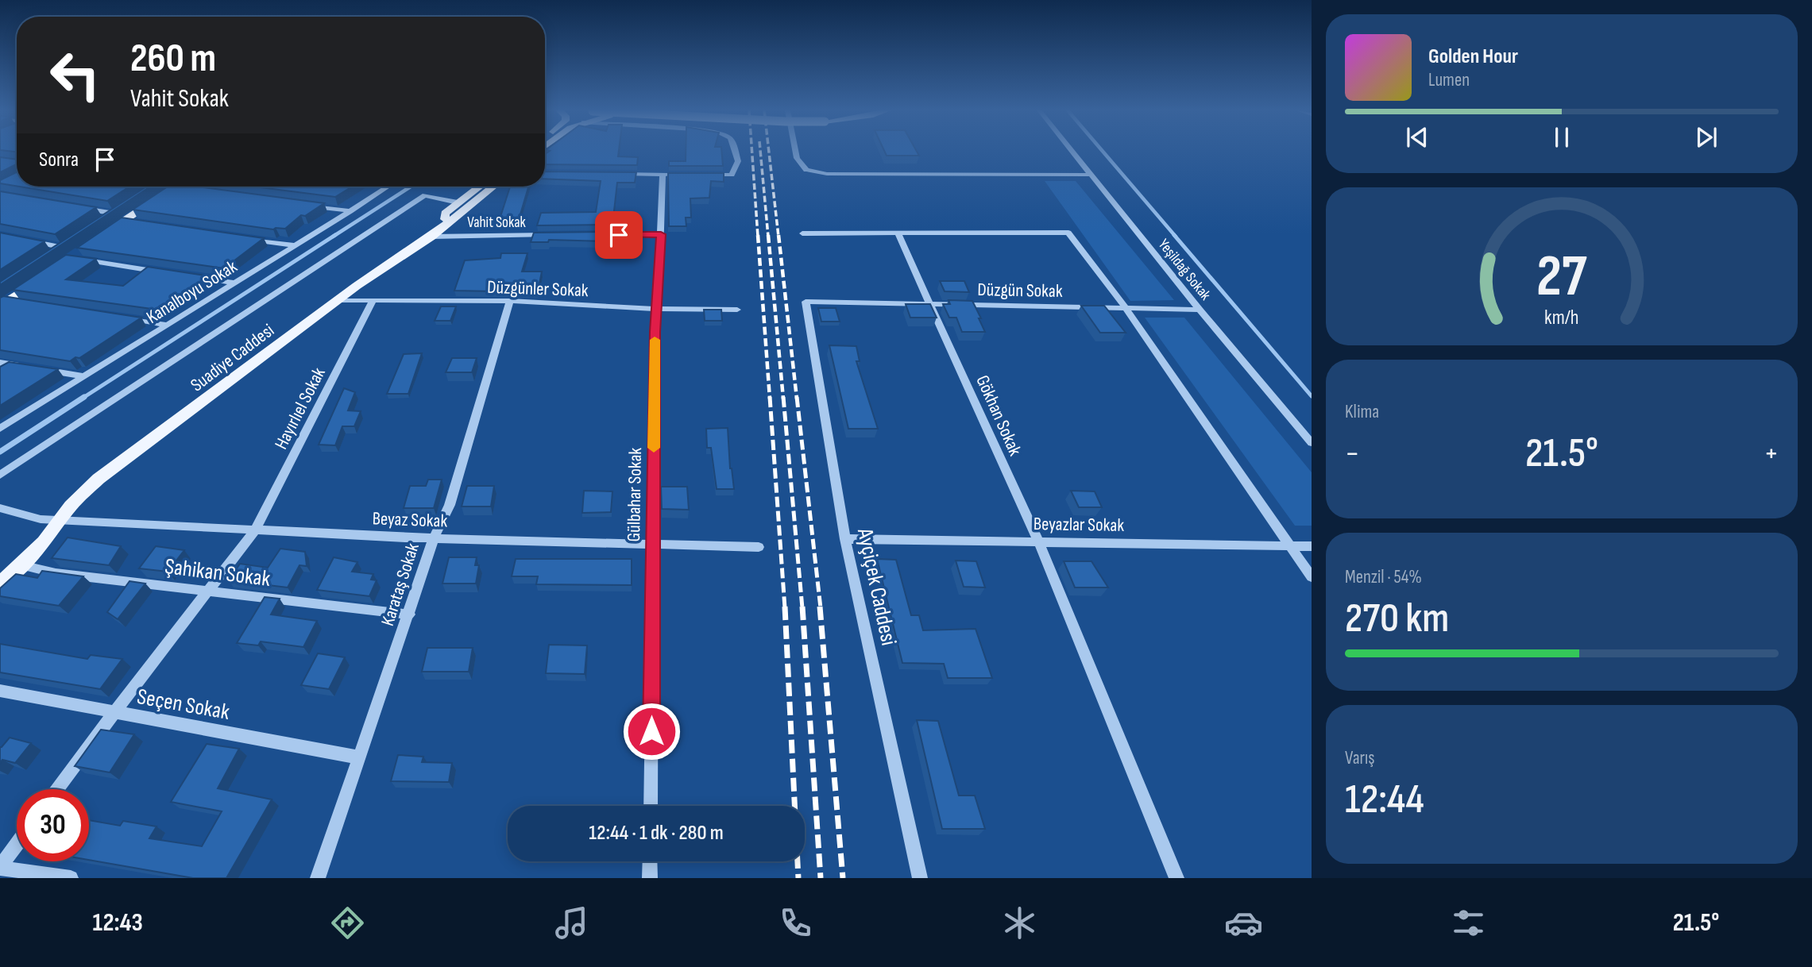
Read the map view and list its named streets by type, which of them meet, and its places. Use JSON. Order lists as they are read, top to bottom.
{
  "streets": {
    "main road": ["Suadiye Caddesi"],
    "street": [
      "Vahit Sokak",
      "Yeşildağ Sokak",
      "Düzgünler Sokak",
      "Düzgün Sokak",
      "Kanalboyu Sokak",
      "Hayırlıel Sokak",
      "Gökhan Sokak",
      "Gülbahar Sokak",
      "Beyaz Sokak",
      "Beyazlar Sokak",
      "Şahikan Sokak",
      "Karataş Sokak",
      "Ayçiçek Caddesi",
      "Seçen Sokak"
    ]
  },
  "crossings": [
    ["Vahit Sokak", "Suadiye Caddesi"],
    ["Yeşildağ Sokak", "Düzgün Sokak"],
    ["Düzgünler Sokak", "Suadiye Caddesi"],
    ["Düzgünler Sokak", "Hayırlıel Sokak"],
    ["Düzgünler Sokak", "Gülbahar Sokak"],
    ["Düzgünler Sokak", "Karataş Sokak"],
    ["Düzgün Sokak", "Gökhan Sokak"],
    ["Düzgün Sokak", "Ayçiçek Caddesi"],
    ["Suadiye Caddesi", "Beyaz Sokak"],
    ["Suadiye Caddesi", "Şahikan Sokak"],
    ["Hayırlıel Sokak", "Beyaz Sokak"],
    ["Hayırlıel Sokak", "Şahikan Sokak"],
    ["Hayırlıel Sokak", "Seçen Sokak"],
    ["Gökhan Sokak", "Beyazlar Sokak"],
    ["Gülbahar Sokak", "Beyaz Sokak"],
    ["Beyaz Sokak", "Karataş Sokak"],
    ["Beyazlar Sokak", "Ayçiçek Caddesi"],
    ["Şahikan Sokak", "Karataş Sokak"],
    ["Karataş Sokak", "Seçen Sokak"]
  ],
  "page": {
    "turn": ["260 m", "Vahit Sokak"],
    "song": ["Golden Hour", "Lumen"],
    "then": "Sonra",
    "tile": [
      "Klima",
      ["Menzil · 54%", "270 km"],
      ["Varış", "12:44"]
    ],
    "heat": ["−", "21.5°", "+"],
    "limit": "30",
    "trip": "12:44 · 1 dk · 280 m",
    "tabs": ["12:43", "21.5°"],
    "gauge": ["27", "km/h"]
  }
}
